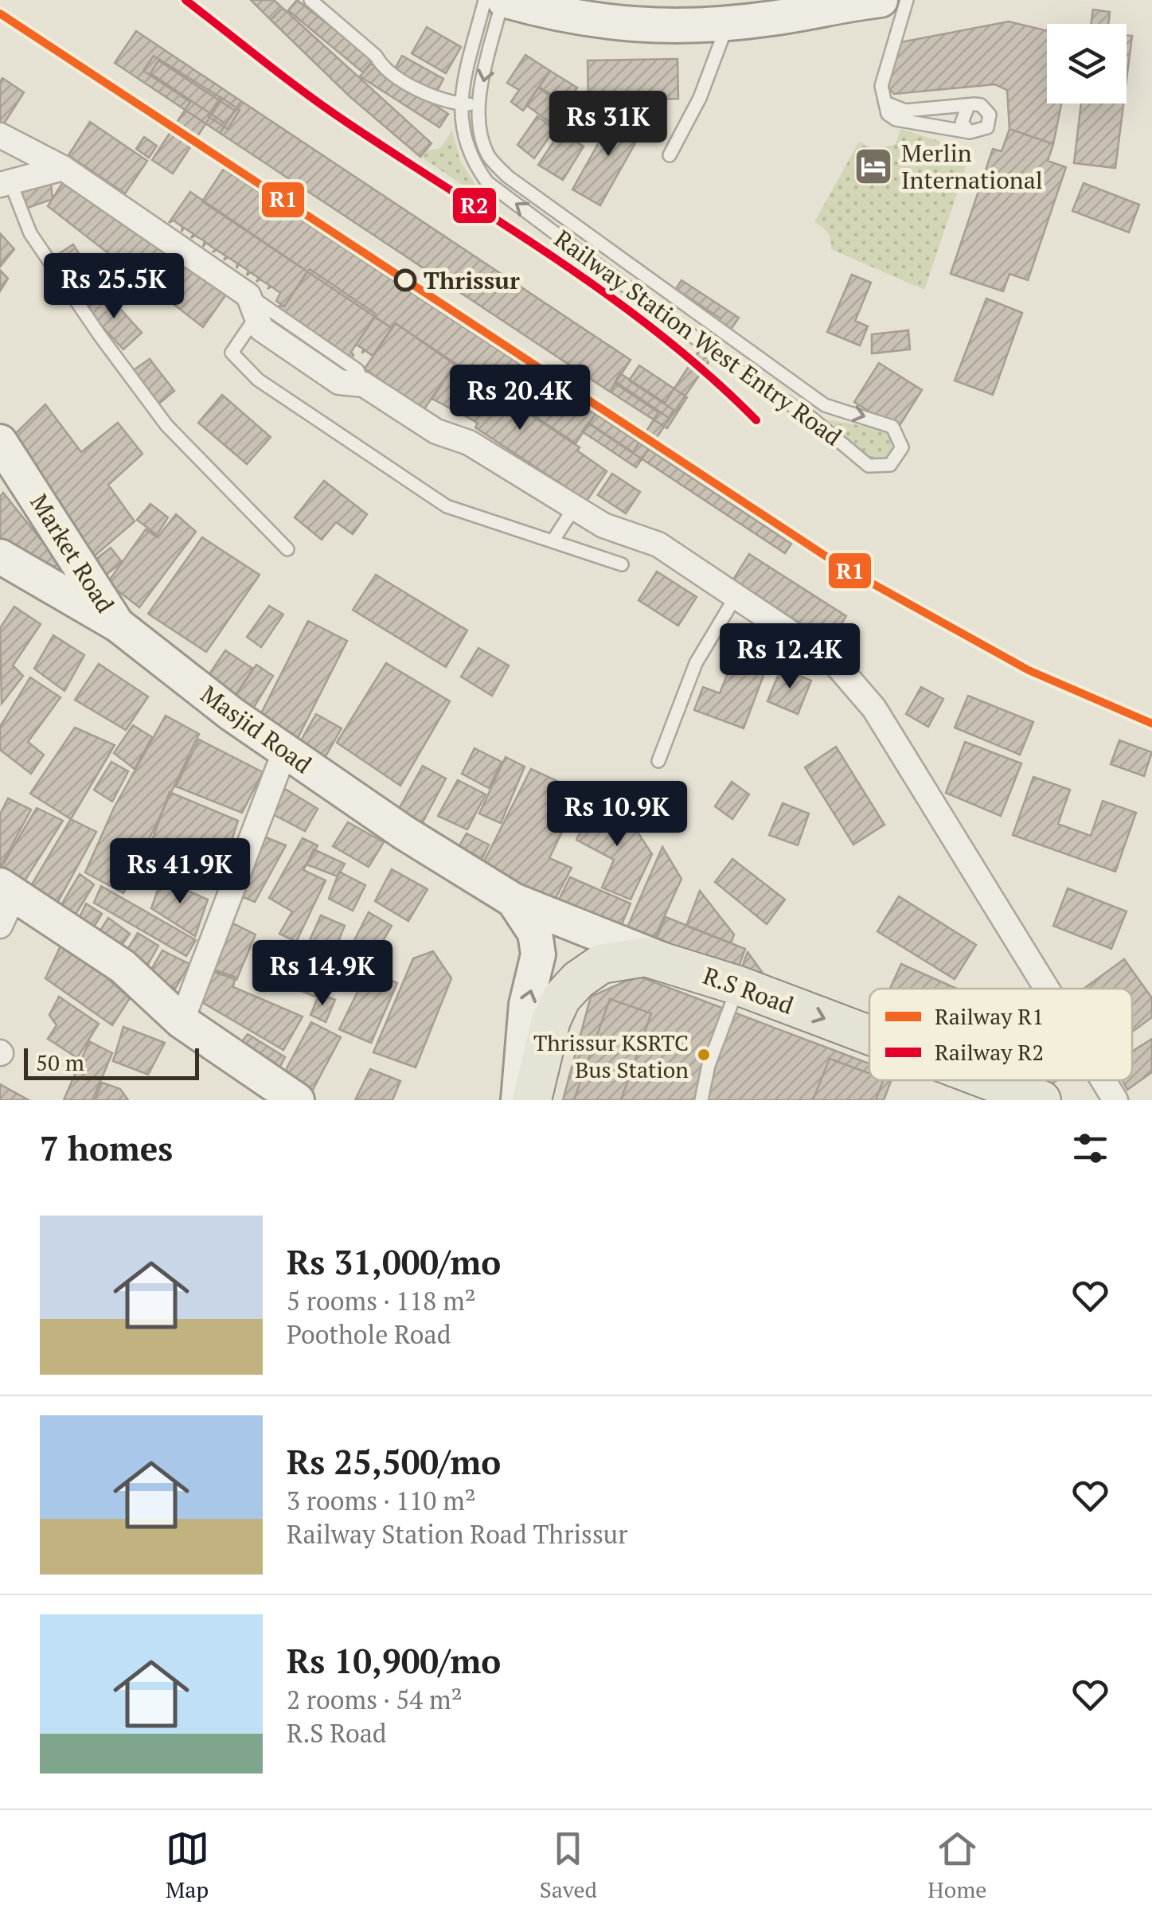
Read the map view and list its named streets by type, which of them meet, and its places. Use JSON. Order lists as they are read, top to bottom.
{
  "streets": {
    "main road": ["R.S Road"],
    "street": ["Market Road", "Masjid Road"],
    "lane": ["Railway Station West Entry Road"]
  },
  "crossings": [
    ["Market Road", "Masjid Road"],
    ["Masjid Road", "R.S Road"]
  ],
  "one_way": ["R.S Road"],
  "places": {
    "hotel": ["Merlin International"],
    "other": ["Thrissur", "Thrissur KSRTC Bus Station"]
  },
  "lines": ["rail line R2", "rail line R1"],
  "legend": ["Railway R1", "Railway R2"],
  "scale_bar": "50 m",
  "page": {
    "price": [
      "Rs 31K",
      "Rs 25.5K",
      "Rs 20.4K",
      "Rs 12.4K",
      "Rs 10.9K",
      "Rs 41.9K",
      "Rs 14.9K"
    ],
    "scale": "50 m",
    "heading": "7 homes",
    "list": [
      {
        "name": "Rs 31,000/mo",
        "note": "5 rooms · 118 m² · Poothole Road"
      },
      {
        "name": "Rs 25,500/mo",
        "note": "3 rooms · 110 m² · Railway Station Road Thrissur"
      },
      {
        "name": "Rs 10,900/mo",
        "note": "2 rooms · 54 m² · R.S Road"
      }
    ],
    "tabs": ["Map", "Saved", "Home"]
  }
}
